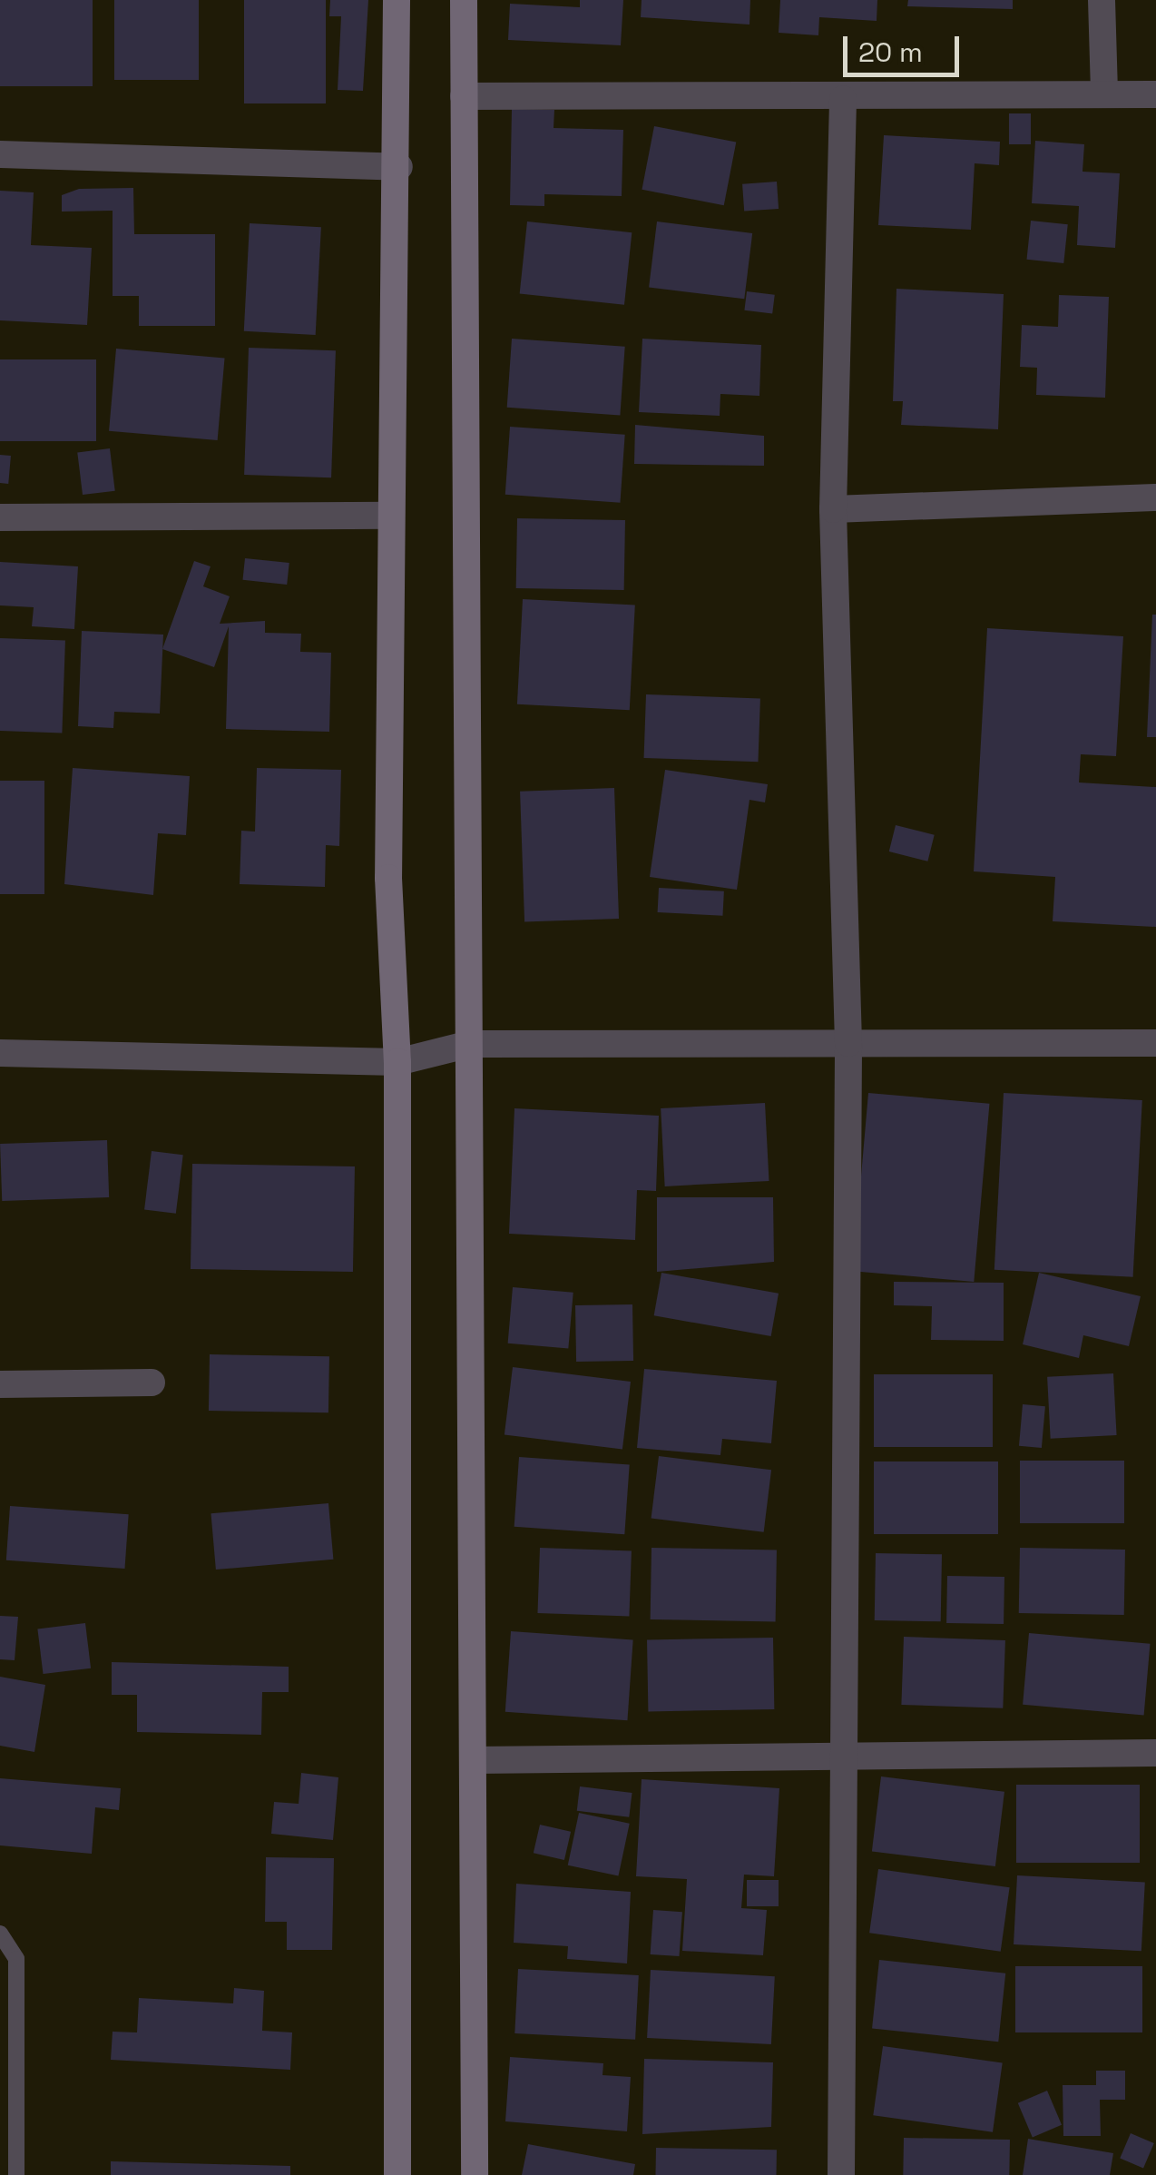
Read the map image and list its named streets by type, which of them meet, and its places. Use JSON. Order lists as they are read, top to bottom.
{
  "scale_bar": "20 m"
}
